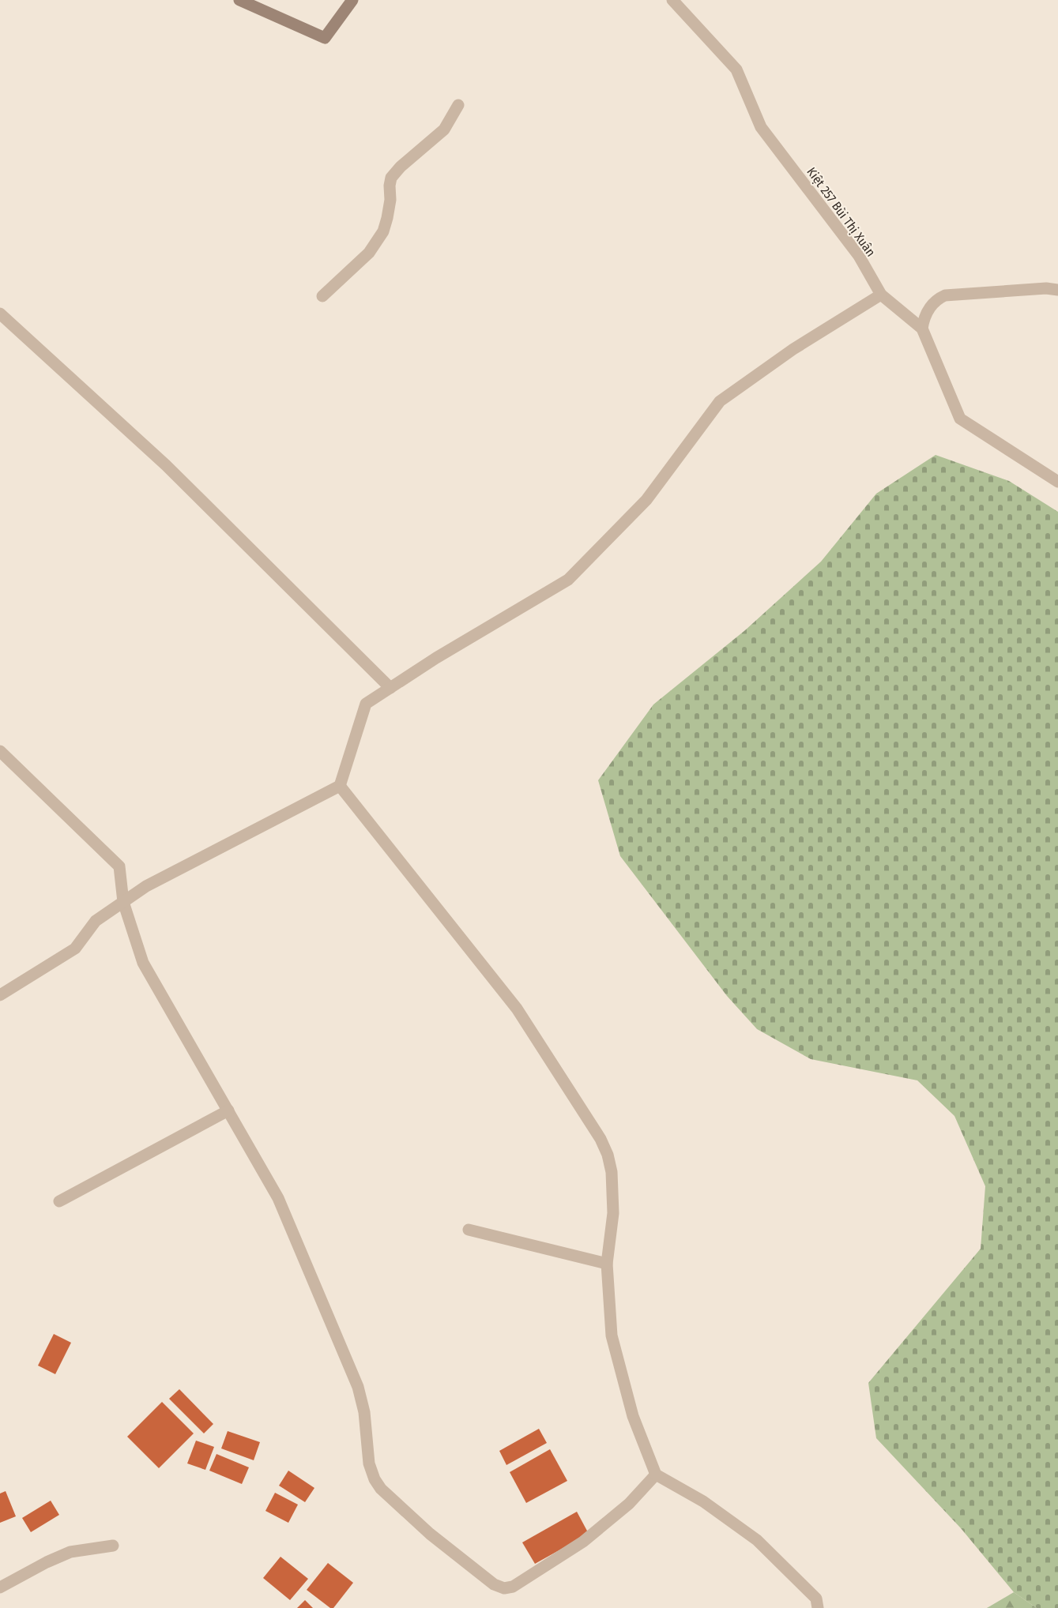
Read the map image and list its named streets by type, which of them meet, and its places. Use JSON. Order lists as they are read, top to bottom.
{
  "streets": {
    "street": ["Kiệt 257 Bùi Thị Xuân"]
  }
}
